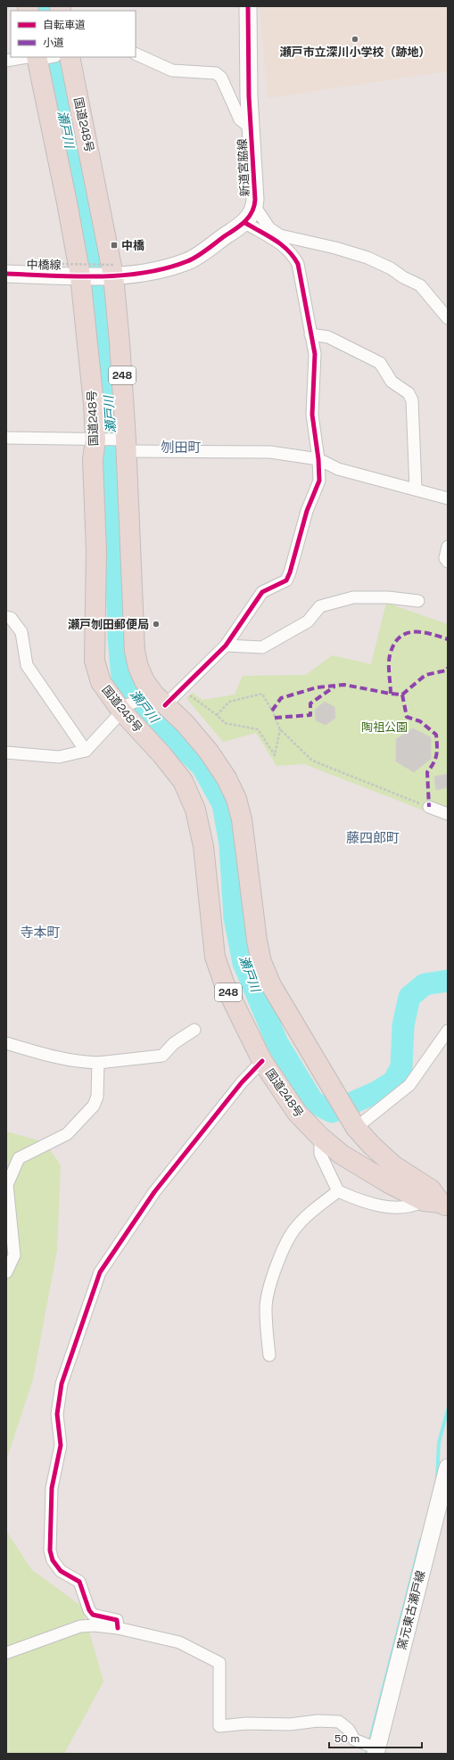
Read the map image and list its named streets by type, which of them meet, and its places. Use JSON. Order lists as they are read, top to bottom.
{
  "streets": {
    "highway": ["国道248号", "248"],
    "street": ["新道宮脇線", "中橋線", "窯元東古瀬戸線"]
  },
  "crossings": [
    ["国道248号", "新道宮脇線"],
    ["国道248号", "中橋線"],
    ["新道宮脇線", "中橋線"]
  ],
  "districts": ["刎田町", "藤四郎町", "寺本町"],
  "water": ["瀬戸川"],
  "parks": ["陶祖公園"],
  "places": {
    "other": ["瀬戸市立深川小学校（跡地）", "瀬戸刎田郵便局"],
    "transit": ["中橋"]
  },
  "legend": ["自転車道", "小道"],
  "scale_bar": "50 m"
}
